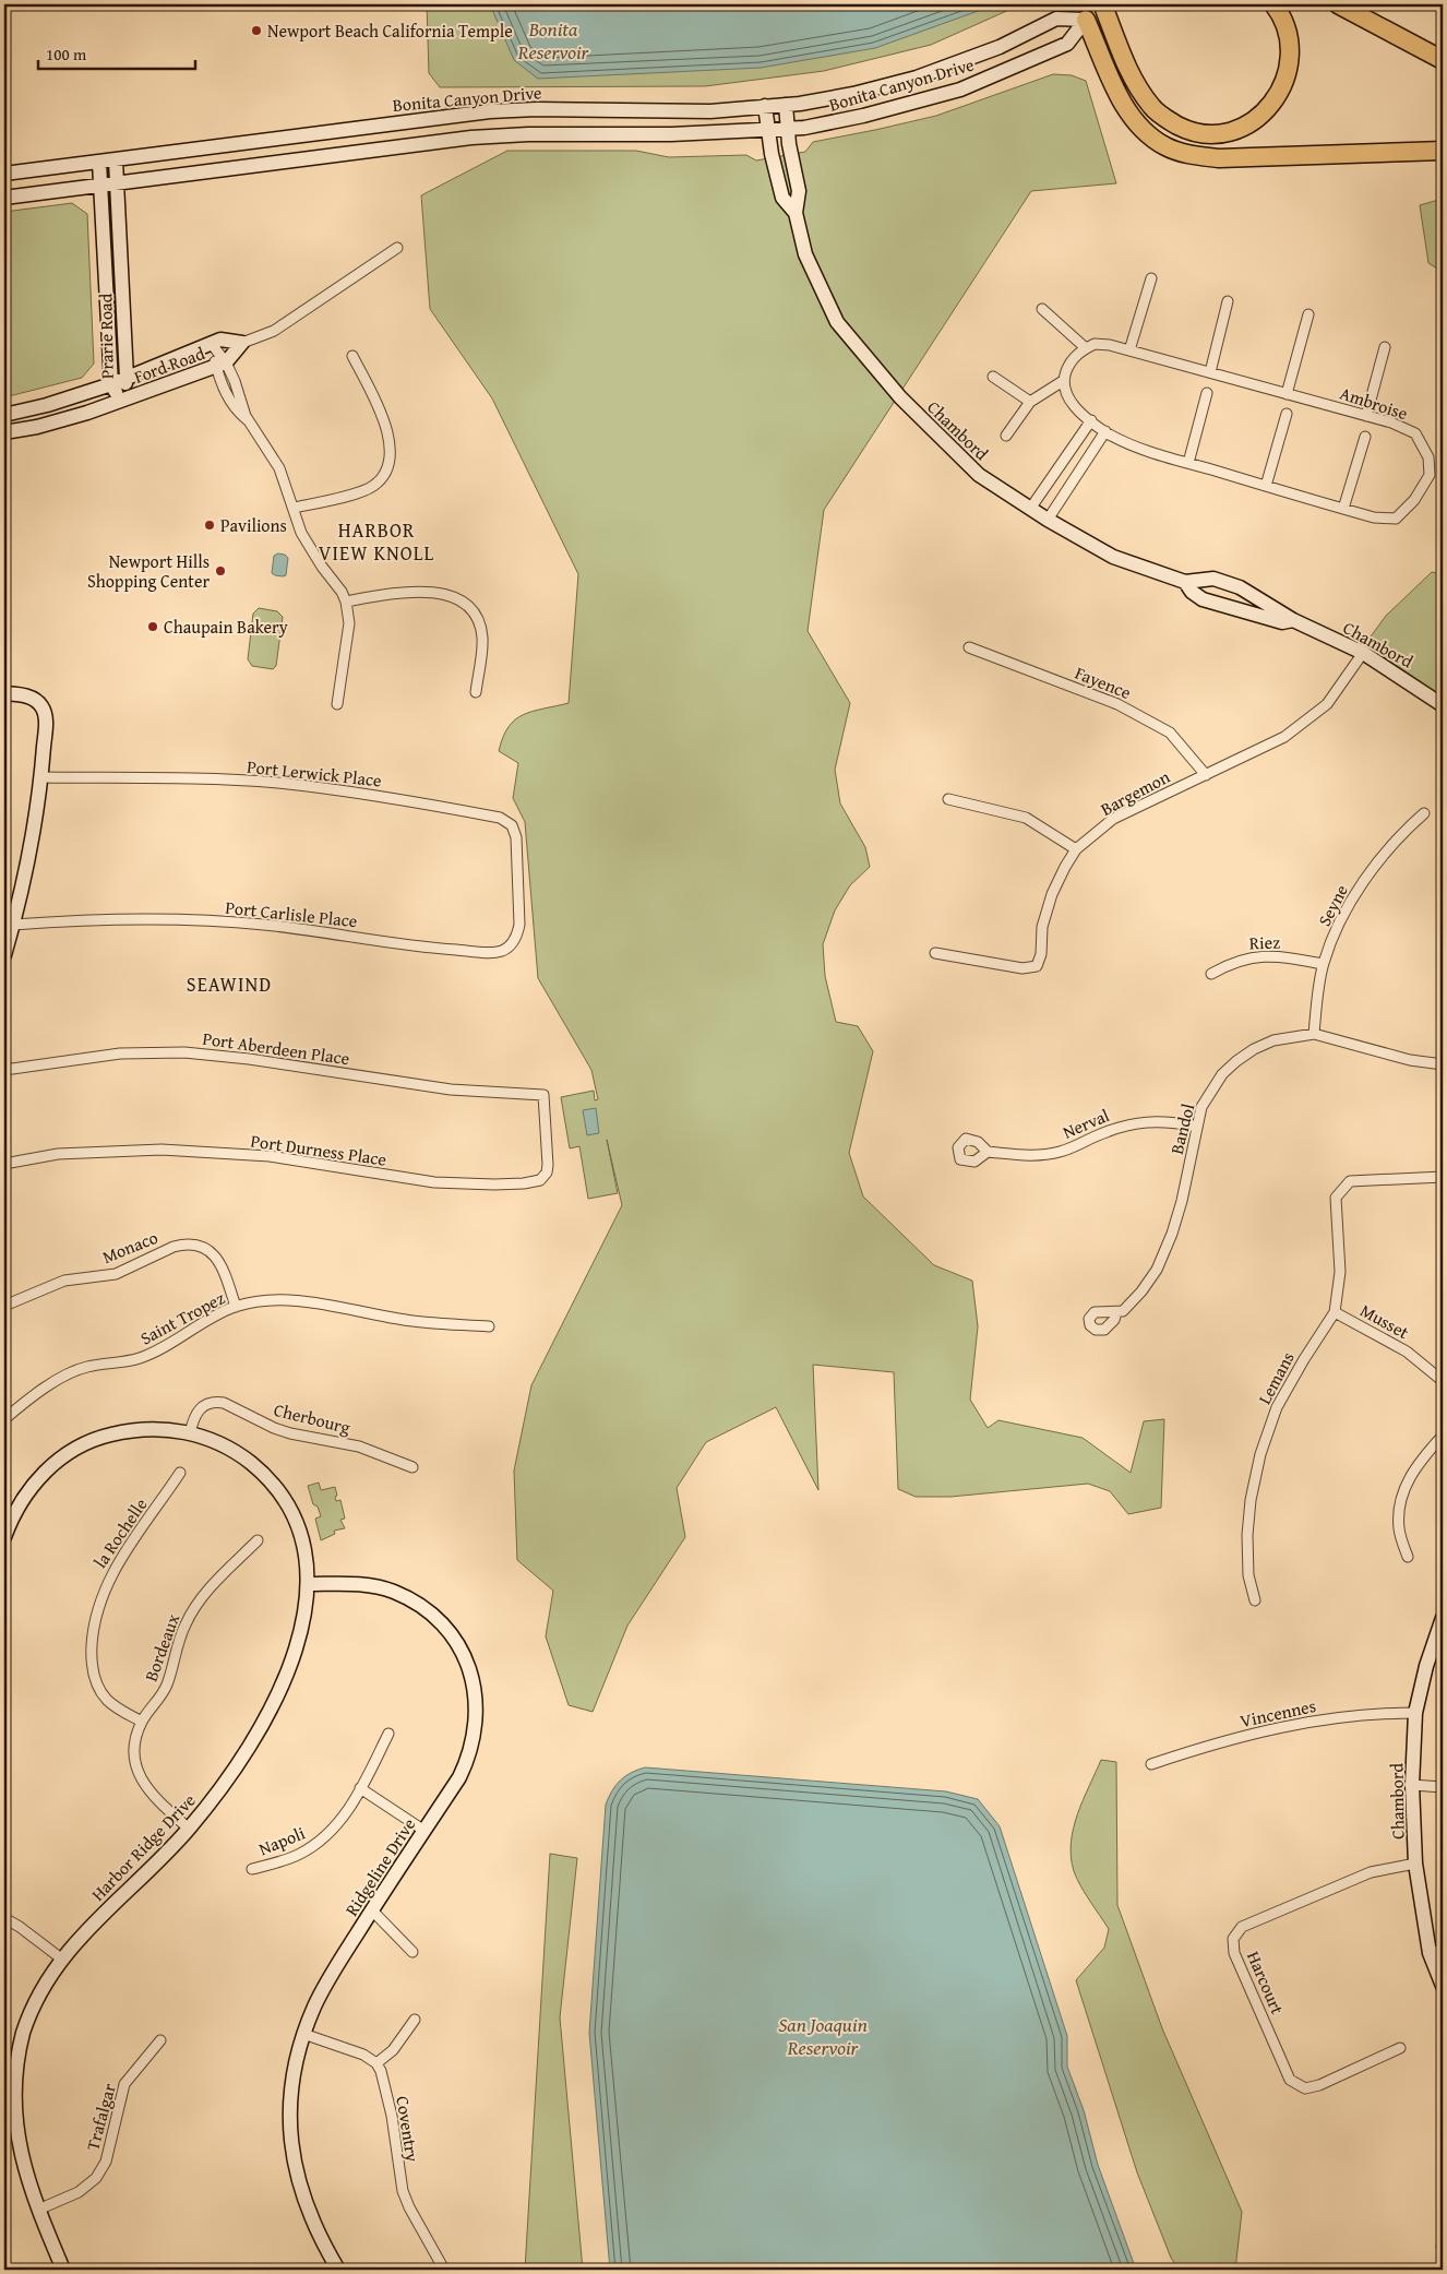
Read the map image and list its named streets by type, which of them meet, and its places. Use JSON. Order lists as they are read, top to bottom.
{
  "streets": {
    "street": [
      "Bonita Canyon Drive",
      "Prarie Road",
      "Ford Road",
      "Ambroise",
      "Chambord",
      "Fayence",
      "Port Lerwick Place",
      "Bargemon",
      "Seyne",
      "Port Carlisle Place",
      "Riez",
      "Port Aberdeen Place",
      "Nerval",
      "Bandol",
      "Port Durness Place",
      "Monaco",
      "Saint Tropez",
      "Musset",
      "Lemans",
      "Cherbourg",
      "la Rochelle",
      "Bordeaux",
      "Vincennes",
      "Napoli",
      "Harbor Ridge Drive",
      "Ridgeline Drive",
      "Harcourt",
      "Trafalgar",
      "Coventry"
    ]
  },
  "crossings": [
    ["Bonita Canyon Drive", "Prarie Road"],
    ["Bonita Canyon Drive", "Chambord"],
    ["Prarie Road", "Ford Road"],
    ["Chambord", "Bargemon"],
    ["Chambord", "Vincennes"],
    ["Chambord", "Harcourt"],
    ["Fayence", "Bargemon"],
    ["Port Lerwick Place", "Port Carlisle Place"],
    ["Seyne", "Riez"],
    ["Seyne", "Bandol"],
    ["Port Aberdeen Place", "Port Durness Place"],
    ["Nerval", "Bandol"],
    ["Monaco", "Saint Tropez"],
    ["Musset", "Lemans"],
    ["Cherbourg", "Harbor Ridge Drive"],
    ["la Rochelle", "Bordeaux"],
    ["Bordeaux", "Harbor Ridge Drive"],
    ["Harbor Ridge Drive", "Ridgeline Drive"],
    ["Harbor Ridge Drive", "Trafalgar"]
  ],
  "districts": ["HARBOR VIEW KNOLL", "SEAWIND"],
  "water": ["Bonita Reservoir", "San Joaquin Reservoir"],
  "places": [
    "Newport Beach California Temple",
    "Pavilions",
    "Newport Hills Shopping Center",
    "Chaupain Bakery"
  ],
  "scale_bar": "100 m"
}
